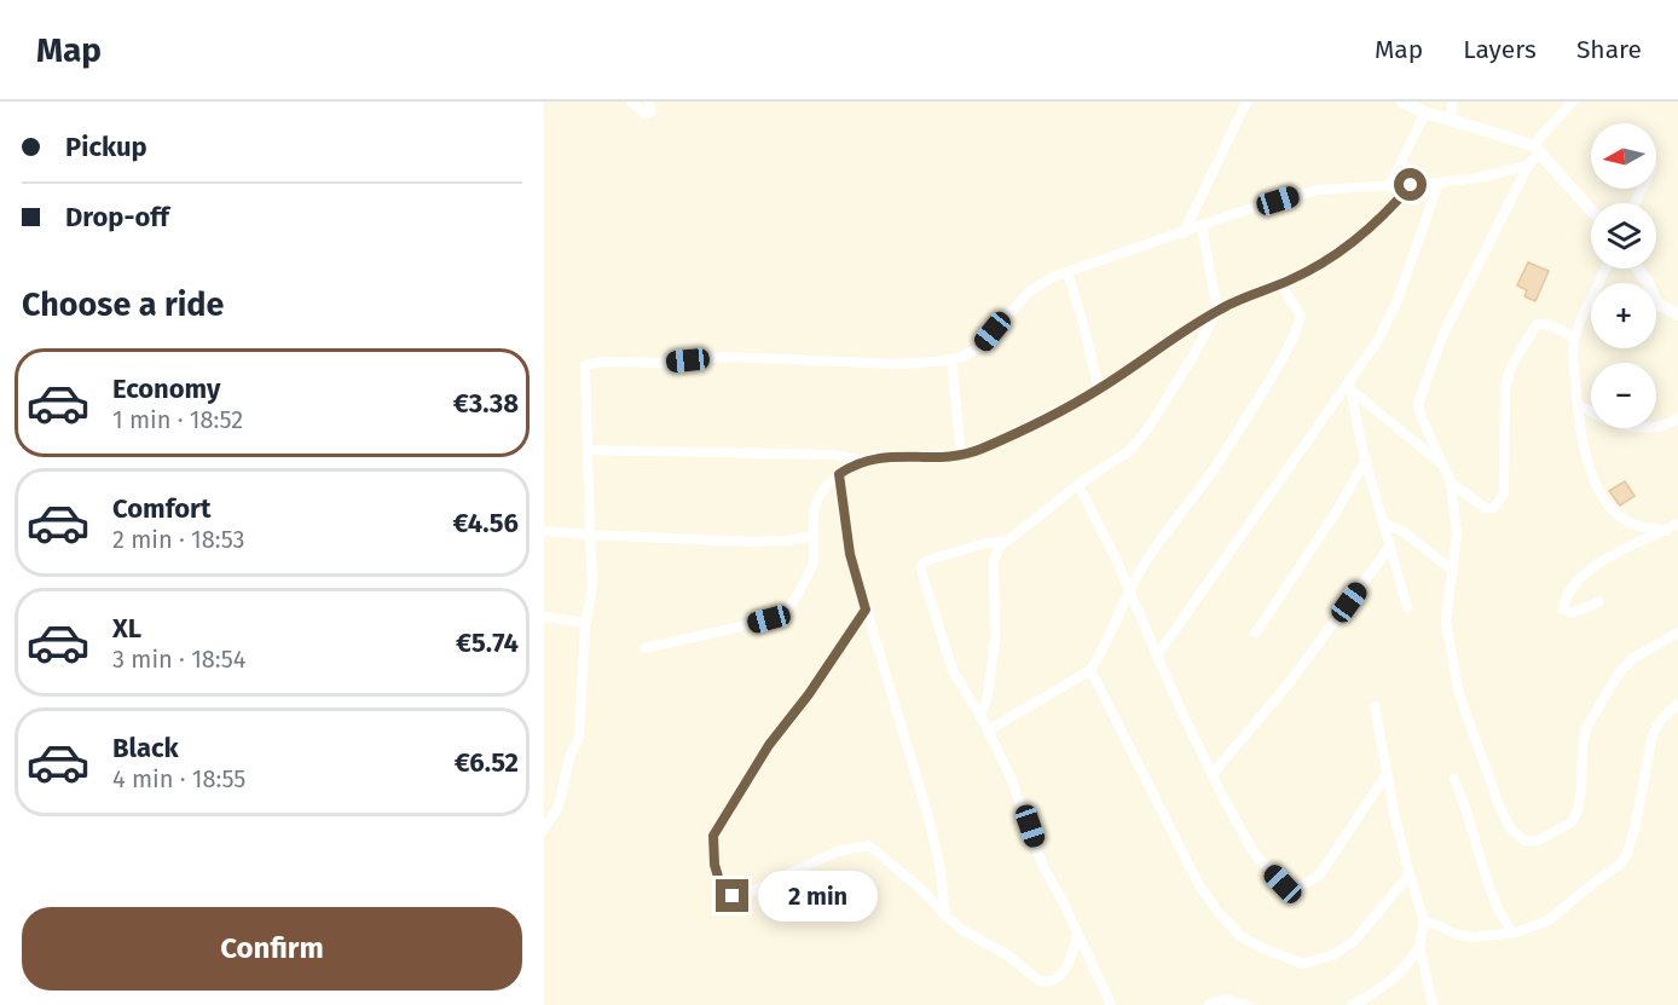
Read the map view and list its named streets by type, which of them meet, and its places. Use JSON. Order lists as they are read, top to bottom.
{
  "north": "left",
  "page": {
    "header": "Map",
    "nav": ["Map", "Layers", "Share"],
    "banner": ["Pickup", "Drop-off"],
    "map_buttons": ["+", "−"],
    "heading": "Choose a ride",
    "list": [
      {
        "name": "Economy",
        "note": "1 min · 18:52",
        "value": "€3.38"
      },
      {
        "name": "Comfort",
        "note": "2 min · 18:53",
        "value": "€4.56"
      },
      {
        "name": "XL",
        "note": "3 min · 18:54",
        "value": "€5.74"
      },
      {
        "name": "Black",
        "note": "4 min · 18:55",
        "value": "€6.52"
      }
    ],
    "bubble": "2 min",
    "buttons": "Confirm"
  }
}
